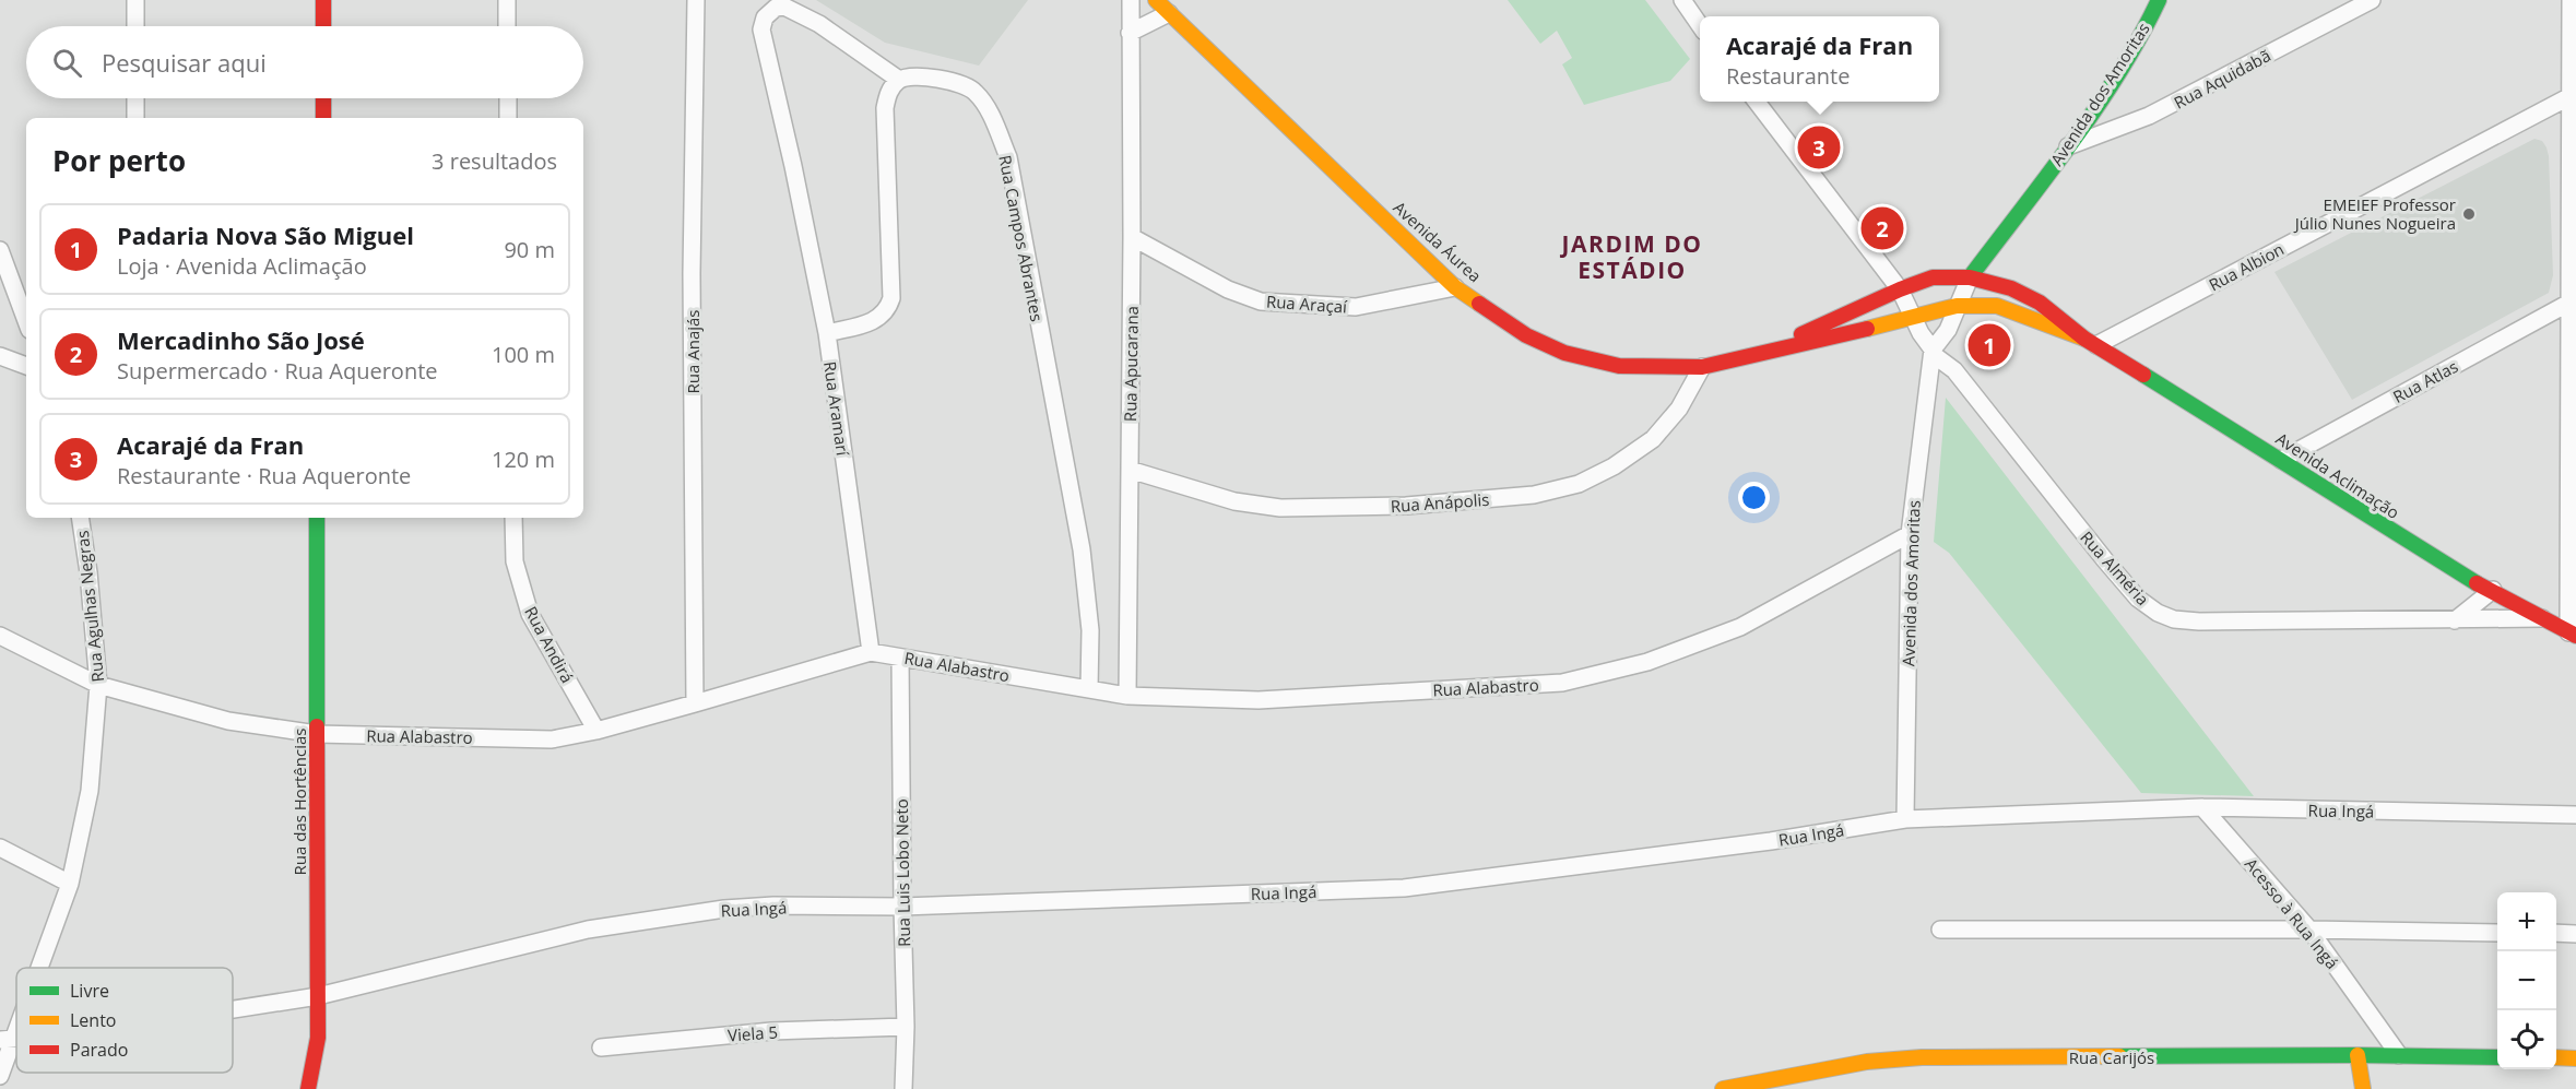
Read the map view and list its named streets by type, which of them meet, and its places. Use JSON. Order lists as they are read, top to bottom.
{
  "streets": {
    "street": [
      "Rua Aquidabã",
      "Avenida dos Amoritas",
      "Rua Campos Abrantes",
      "Avenida Áurea",
      "Rua Albion",
      "Rua Araçaí",
      "Rua Anajás",
      "Rua Apucarana",
      "Rua Atlas",
      "Rua Aramarí",
      "Avenida Aclimação",
      "Rua Anápolis",
      "Rua Alméria",
      "Rua Agulhas Negras",
      "Rua Andirá",
      "Rua Alabastro",
      "Rua das Hortências",
      "Rua Ingá",
      "Rua Luis Lobo Neto",
      "Acesso à Rua Ingá",
      "Viela 5",
      "Rua Carijós"
    ]
  },
  "crossings": [
    ["Rua Aquidabã", "Avenida dos Amoritas"],
    ["Avenida dos Amoritas", "Avenida Áurea"],
    ["Avenida dos Amoritas", "Avenida Aclimação"],
    ["Avenida dos Amoritas", "Rua Alméria"],
    ["Avenida dos Amoritas", "Rua Alabastro"],
    ["Avenida dos Amoritas", "Rua Ingá"],
    ["Rua Campos Abrantes", "Rua Aramarí"],
    ["Rua Campos Abrantes", "Rua Alabastro"],
    ["Avenida Áurea", "Rua Araçaí"],
    ["Avenida Áurea", "Avenida Aclimação"],
    ["Avenida Áurea", "Rua Anápolis"],
    ["Rua Albion", "Avenida Aclimação"],
    ["Rua Araçaí", "Rua Apucarana"],
    ["Rua Anajás", "Rua Alabastro"],
    ["Rua Apucarana", "Rua Anápolis"],
    ["Rua Apucarana", "Rua Alabastro"],
    ["Rua Atlas", "Avenida Aclimação"],
    ["Rua Aramarí", "Rua Alabastro"],
    ["Avenida Aclimação", "Rua Alméria"],
    ["Rua Agulhas Negras", "Rua Alabastro"],
    ["Rua Andirá", "Rua Alabastro"],
    ["Rua Alabastro", "Rua das Hortências"],
    ["Rua Alabastro", "Rua Luis Lobo Neto"],
    ["Rua das Hortências", "Rua Ingá"],
    ["Rua Ingá", "Rua Luis Lobo Neto"],
    ["Rua Ingá", "Acesso à Rua Ingá"],
    ["Rua Luis Lobo Neto", "Viela 5"],
    ["Acesso à Rua Ingá", "Rua Carijós"]
  ],
  "districts": ["JARDIM DO ESTÁDIO"],
  "places": ["EMEIEF Professor Júlio Nunes Nogueira"],
  "legend": ["Livre", "Lento", "Parado"],
  "page": {
    "popup": ["Acarajé da Fran", "Restaurante"],
    "search": "Pesquisar aqui",
    "heading": ["Por perto", "3 resultados"],
    "pins": ["3", "2", "1"],
    "list": [
      {
        "mark": "1",
        "name": "Padaria Nova São Miguel",
        "note": "Loja · Avenida Aclimação",
        "value": "90 m"
      },
      {
        "mark": "2",
        "name": "Mercadinho São José",
        "note": "Supermercado · Rua Aqueronte",
        "value": "100 m"
      },
      {
        "mark": "3",
        "name": "Acarajé da Fran",
        "note": "Restaurante · Rua Aqueronte",
        "value": "120 m"
      }
    ],
    "map_buttons": ["+", "−"]
  }
}
